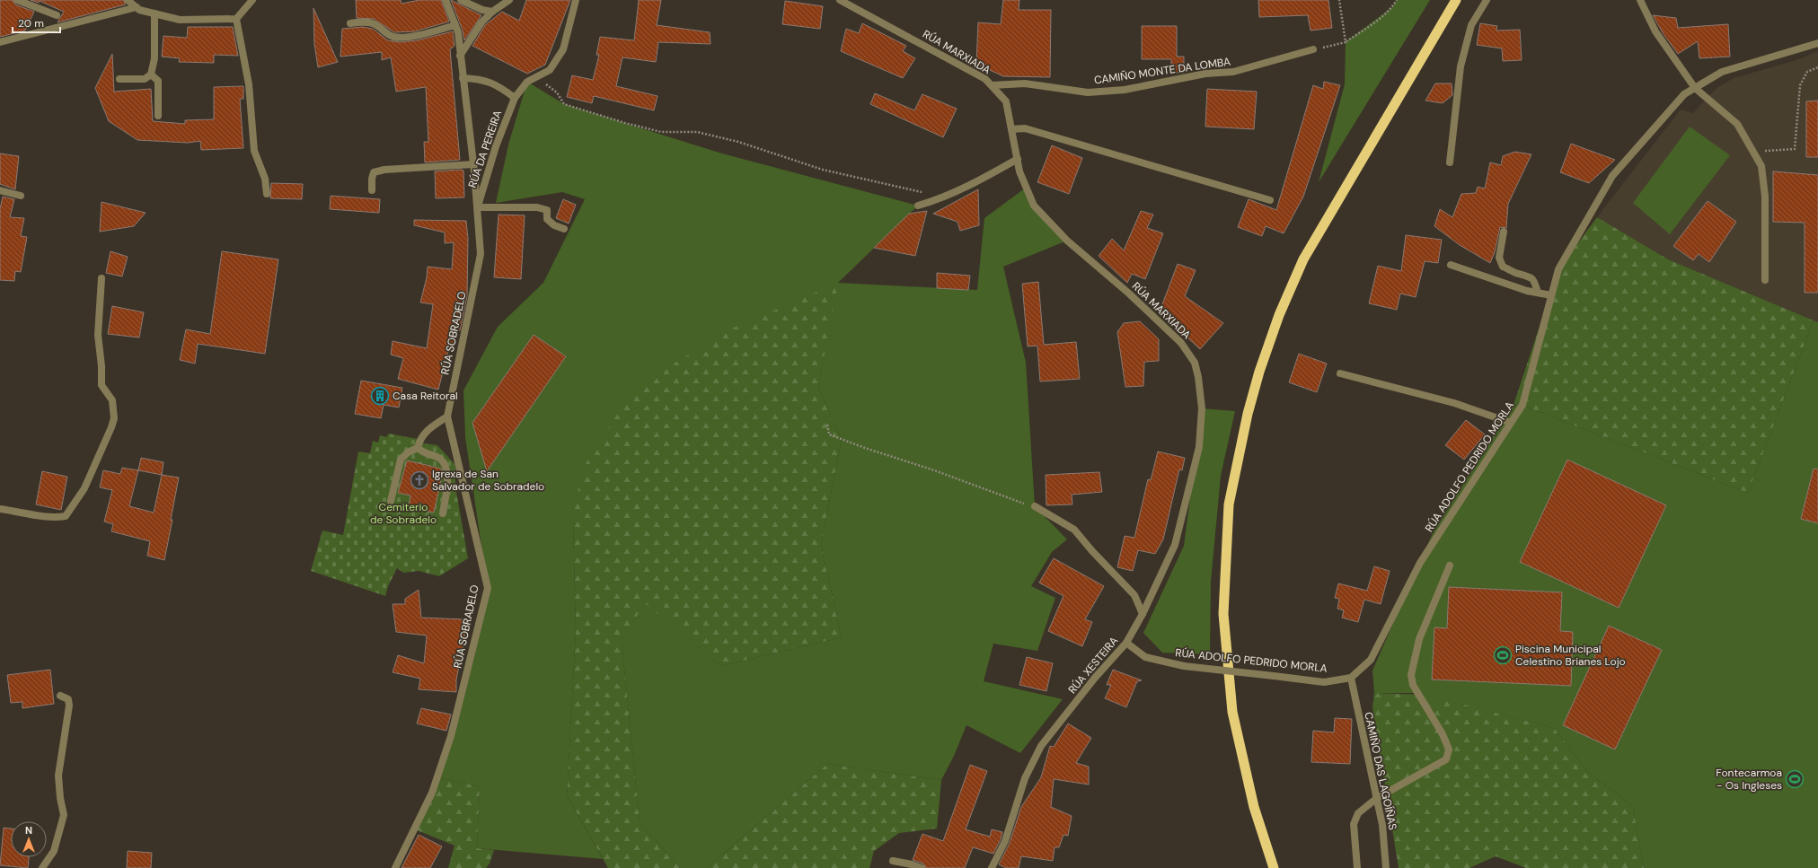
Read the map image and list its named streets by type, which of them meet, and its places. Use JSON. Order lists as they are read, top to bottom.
{
  "streets": {
    "street": [
      "RÚA MARXIADA",
      "CAMIÑO MONTE DA LOMBA",
      "RÚA DA PEREIRA",
      "RÚA SOBRADELO",
      "RÚA ADOLFO PEDRIDO MORLA",
      "RÚA XESTEIRA",
      "CAMIÑO DAS LAGOÍÑAS"
    ]
  },
  "crossings": [
    ["RÚA MARXIADA", "CAMIÑO MONTE DA LOMBA"],
    ["RÚA MARXIADA", "RÚA XESTEIRA"],
    ["RÚA DA PEREIRA", "RÚA SOBRADELO"],
    ["RÚA ADOLFO PEDRIDO MORLA", "RÚA XESTEIRA"],
    ["RÚA ADOLFO PEDRIDO MORLA", "CAMIÑO DAS LAGOÍÑAS"]
  ],
  "parks": ["Cemiterio de Sobradelo"],
  "places": {
    "building": ["Casa Reitoral"],
    "church": ["Igrexa de San Salvador de Sobradelo"],
    "sports": ["Piscina Municipal Celestino Brianes Lojo", "Fontecarmoa - Os Ingleses"]
  },
  "scale_bar": "20 m",
  "north": "top"
}
